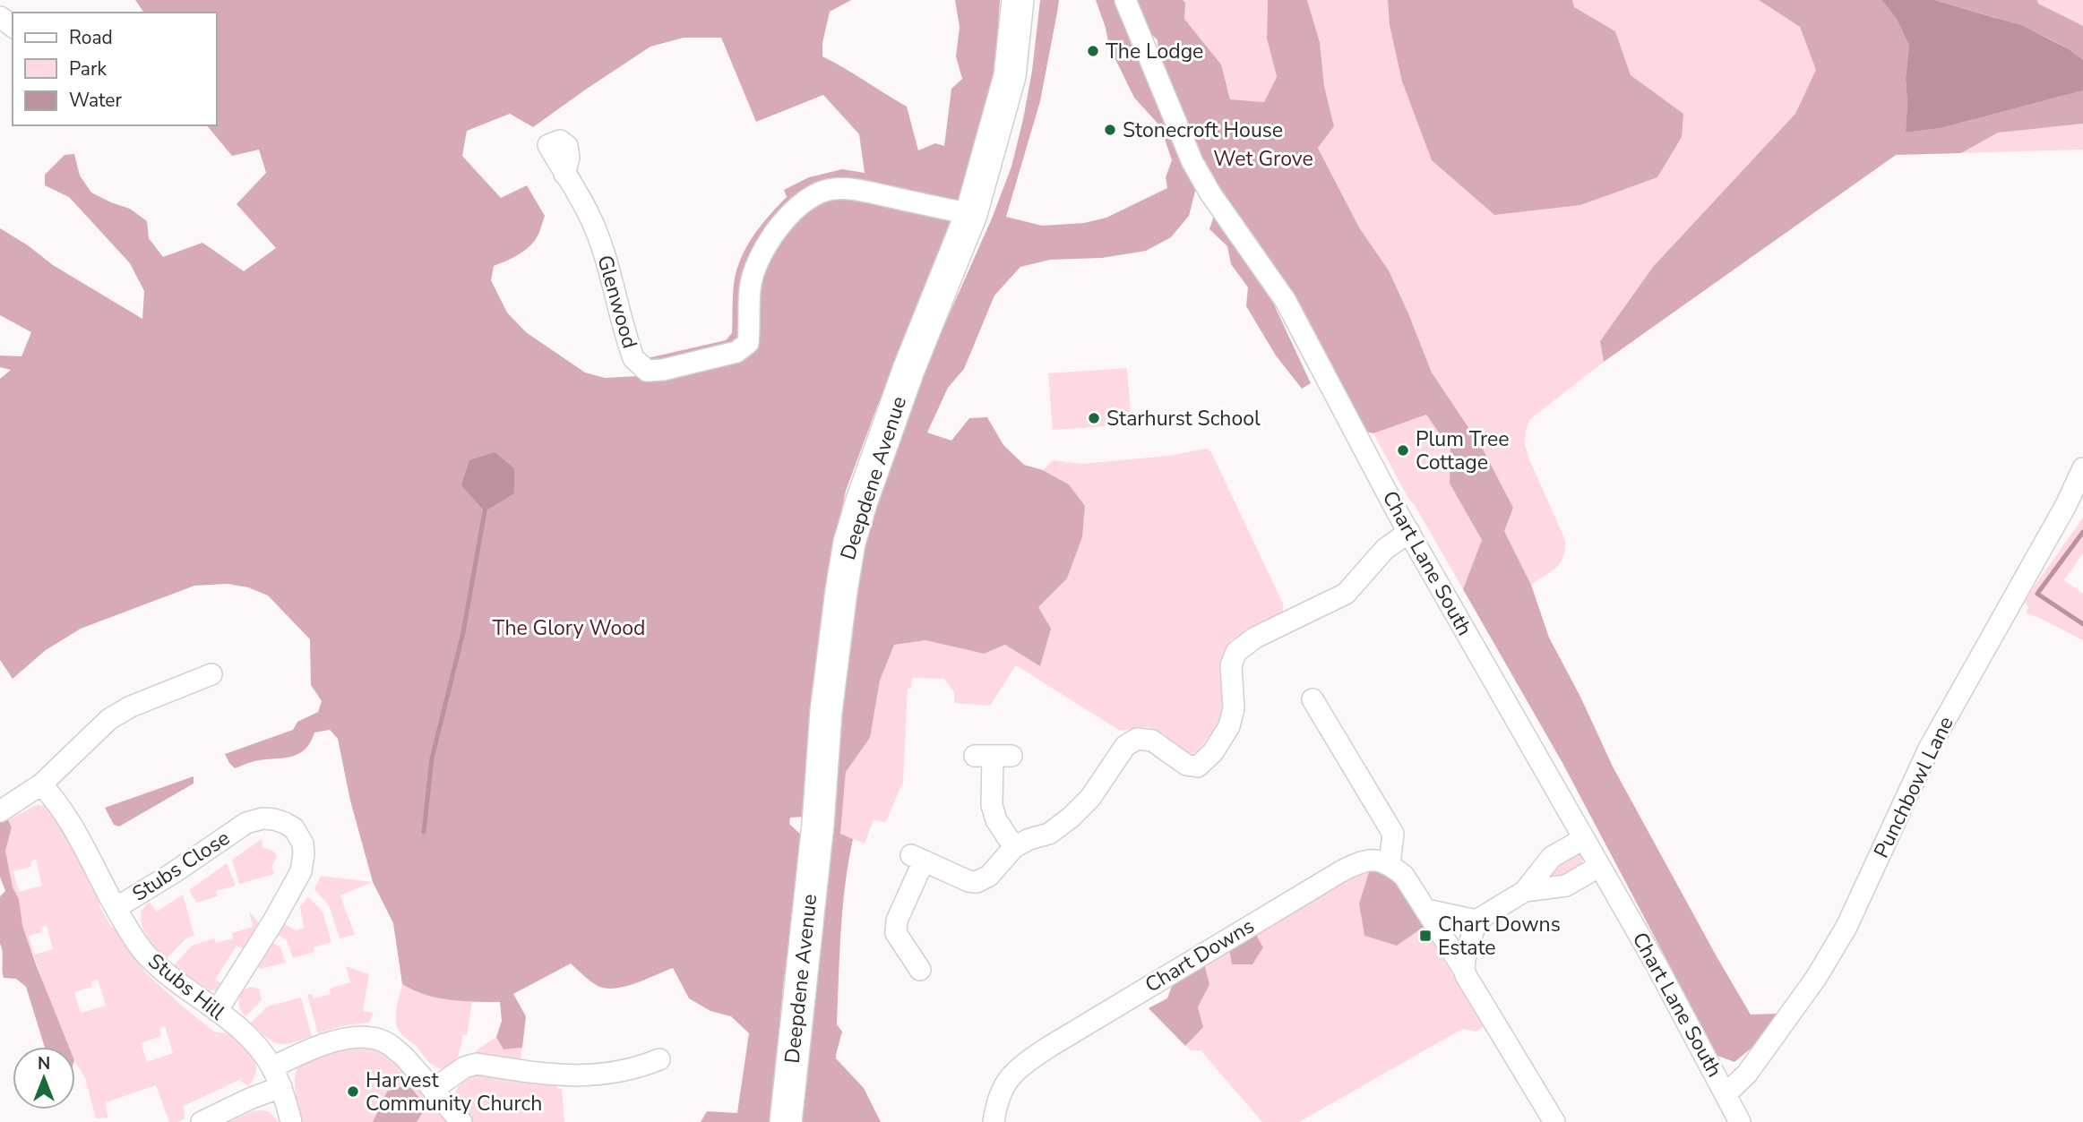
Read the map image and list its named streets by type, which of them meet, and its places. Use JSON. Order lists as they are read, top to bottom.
{
  "streets": {
    "highway": ["Deepdene Avenue"],
    "street": [
      "Glenwood",
      "Chart Lane South",
      "Punchbowl Lane",
      "Stubs Close",
      "Chart Downs",
      "Stubs Hill"
    ]
  },
  "crossings": [
    ["Glenwood", "Deepdene Avenue"],
    ["Chart Lane South", "Punchbowl Lane"],
    ["Stubs Close", "Stubs Hill"]
  ],
  "parks": ["Wet Grove", "The Glory Wood"],
  "places": {
    "other": [
      "The Lodge",
      "Stonecroft House",
      "Starhurst School",
      "Plum Tree Cottage",
      "Harvest Community Church"
    ],
    "transit": ["Chart Downs Estate"]
  },
  "legend": ["Road", "Park", "Water"],
  "north": "top"
}
